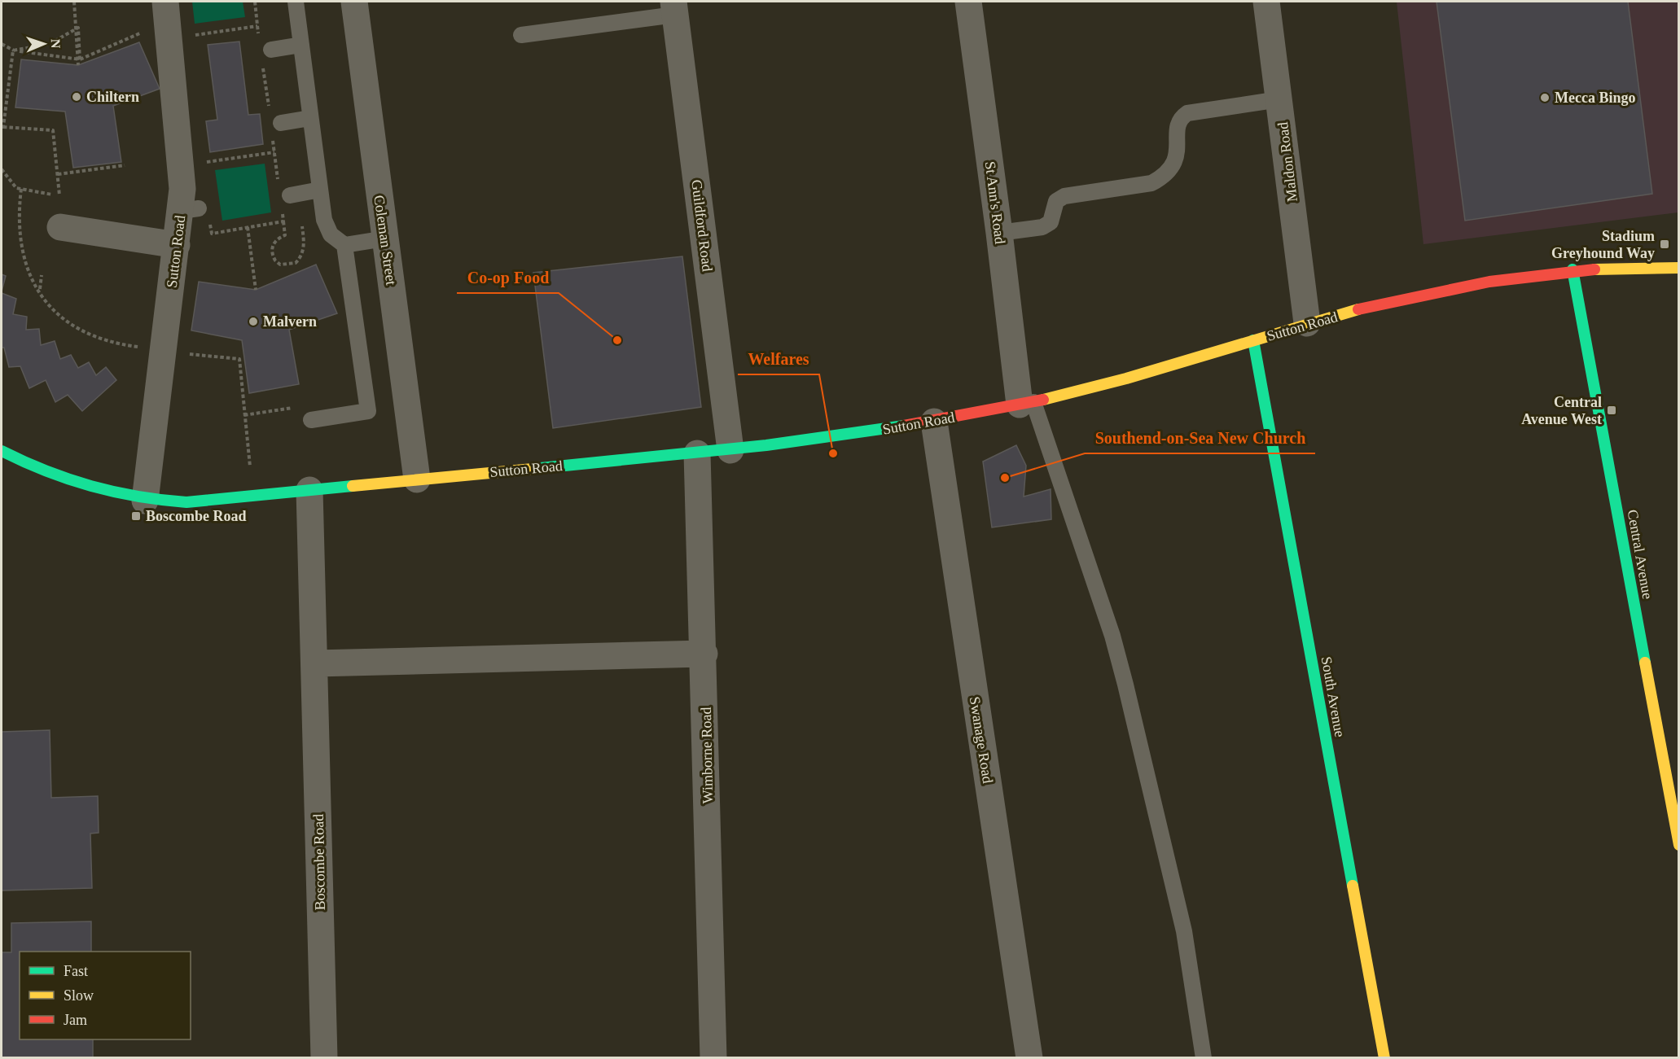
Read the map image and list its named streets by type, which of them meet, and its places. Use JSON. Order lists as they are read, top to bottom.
{
  "streets": {
    "main road": ["Sutton Road", "Central Avenue", "South Avenue"],
    "street": [
      "Maldon Road",
      "St Ann's Road",
      "Guildford Road",
      "Coleman Street",
      "Swanage Road",
      "Wimborne Road",
      "Boscombe Road"
    ]
  },
  "crossings": [
    ["Maldon Road", "Sutton Road"],
    ["St Ann's Road", "Sutton Road"],
    ["Guildford Road", "Sutton Road"],
    ["Coleman Street", "Sutton Road"],
    ["Sutton Road", "Central Avenue"],
    ["Sutton Road", "South Avenue"],
    ["Sutton Road", "Swanage Road"],
    ["Sutton Road", "Wimborne Road"],
    ["Sutton Road", "Boscombe Road"]
  ],
  "places": {
    "other": [
      "Chiltern",
      "Mecca Bingo",
      "Malvern",
      "Co-op Food",
      "Welfares",
      "Southend-on-Sea New Church"
    ],
    "transit": ["Stadium Greyhound Way", "Central Avenue West", "Boscombe Road"]
  },
  "legend": ["Fast", "Slow", "Jam"],
  "north": "right"
}
